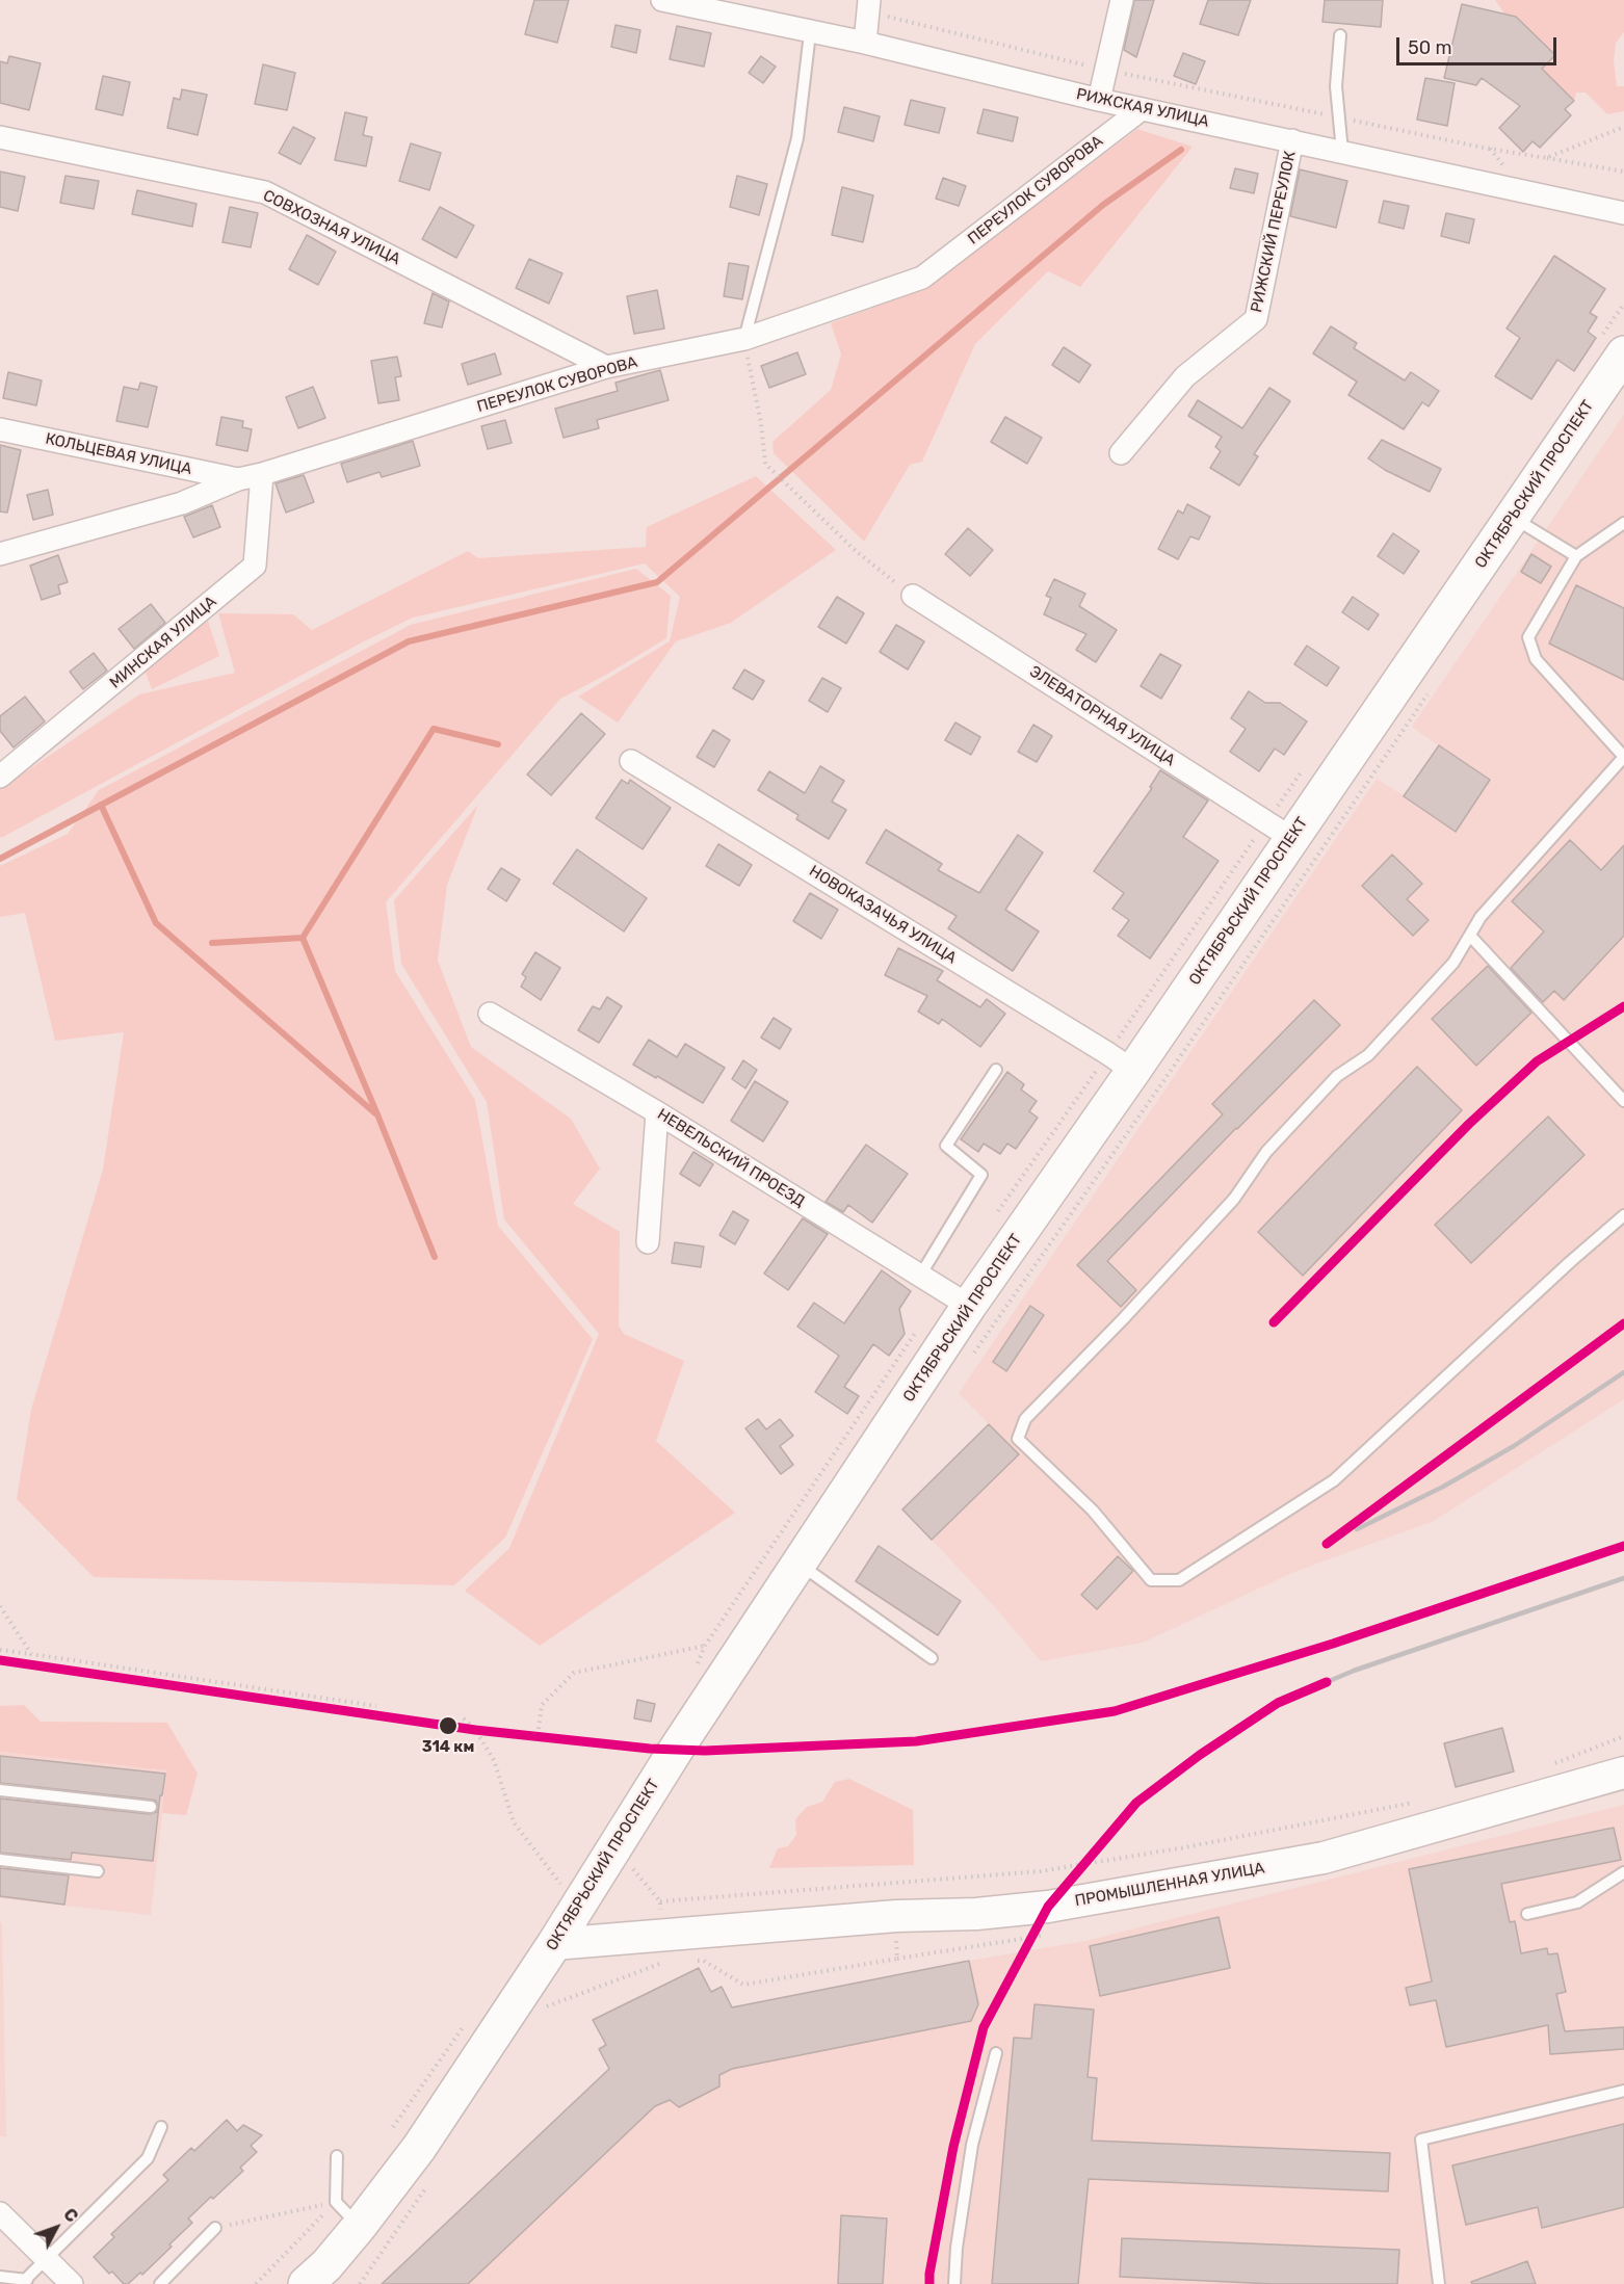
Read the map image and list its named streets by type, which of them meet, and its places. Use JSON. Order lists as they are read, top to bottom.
{
  "streets": {
    "main road": ["ОКТЯБРЬСКИЙ ПРОСПЕКТ", "ПРОМЫШЛЕННАЯ УЛИЦА"],
    "street": [
      "РИЖСКАЯ УЛИЦА",
      "ПЕРЕУЛОК СУВОРОВА",
      "СОВХОЗНАЯ УЛИЦА",
      "РИЖСКИЙ ПЕРЕУЛОК",
      "КОЛЬЦЕВАЯ УЛИЦА",
      "МИНСКАЯ УЛИЦА",
      "ЭЛЕВАТОРНАЯ УЛИЦА",
      "НОВОКАЗАЧЬЯ УЛИЦА",
      "НЕВЕЛЬСКИЙ ПРОЕЗД"
    ]
  },
  "crossings": [
    ["РИЖСКАЯ УЛИЦА", "ПЕРЕУЛОК СУВОРОВА"],
    ["РИЖСКАЯ УЛИЦА", "РИЖСКИЙ ПЕРЕУЛОК"],
    ["ПЕРЕУЛОК СУВОРОВА", "СОВХОЗНАЯ УЛИЦА"],
    ["ПЕРЕУЛОК СУВОРОВА", "КОЛЬЦЕВАЯ УЛИЦА"],
    ["ПЕРЕУЛОК СУВОРОВА", "МИНСКАЯ УЛИЦА"],
    ["ОКТЯБРЬСКИЙ ПРОСПЕКТ", "ЭЛЕВАТОРНАЯ УЛИЦА"],
    ["ОКТЯБРЬСКИЙ ПРОСПЕКТ", "НОВОКАЗАЧЬЯ УЛИЦА"],
    ["ОКТЯБРЬСКИЙ ПРОСПЕКТ", "НЕВЕЛЬСКИЙ ПРОЕЗД"],
    ["ОКТЯБРЬСКИЙ ПРОСПЕКТ", "ПРОМЫШЛЕННАЯ УЛИЦА"]
  ],
  "places": ["314 км"],
  "scale_bar": "50 m",
  "north": "top right"
}
